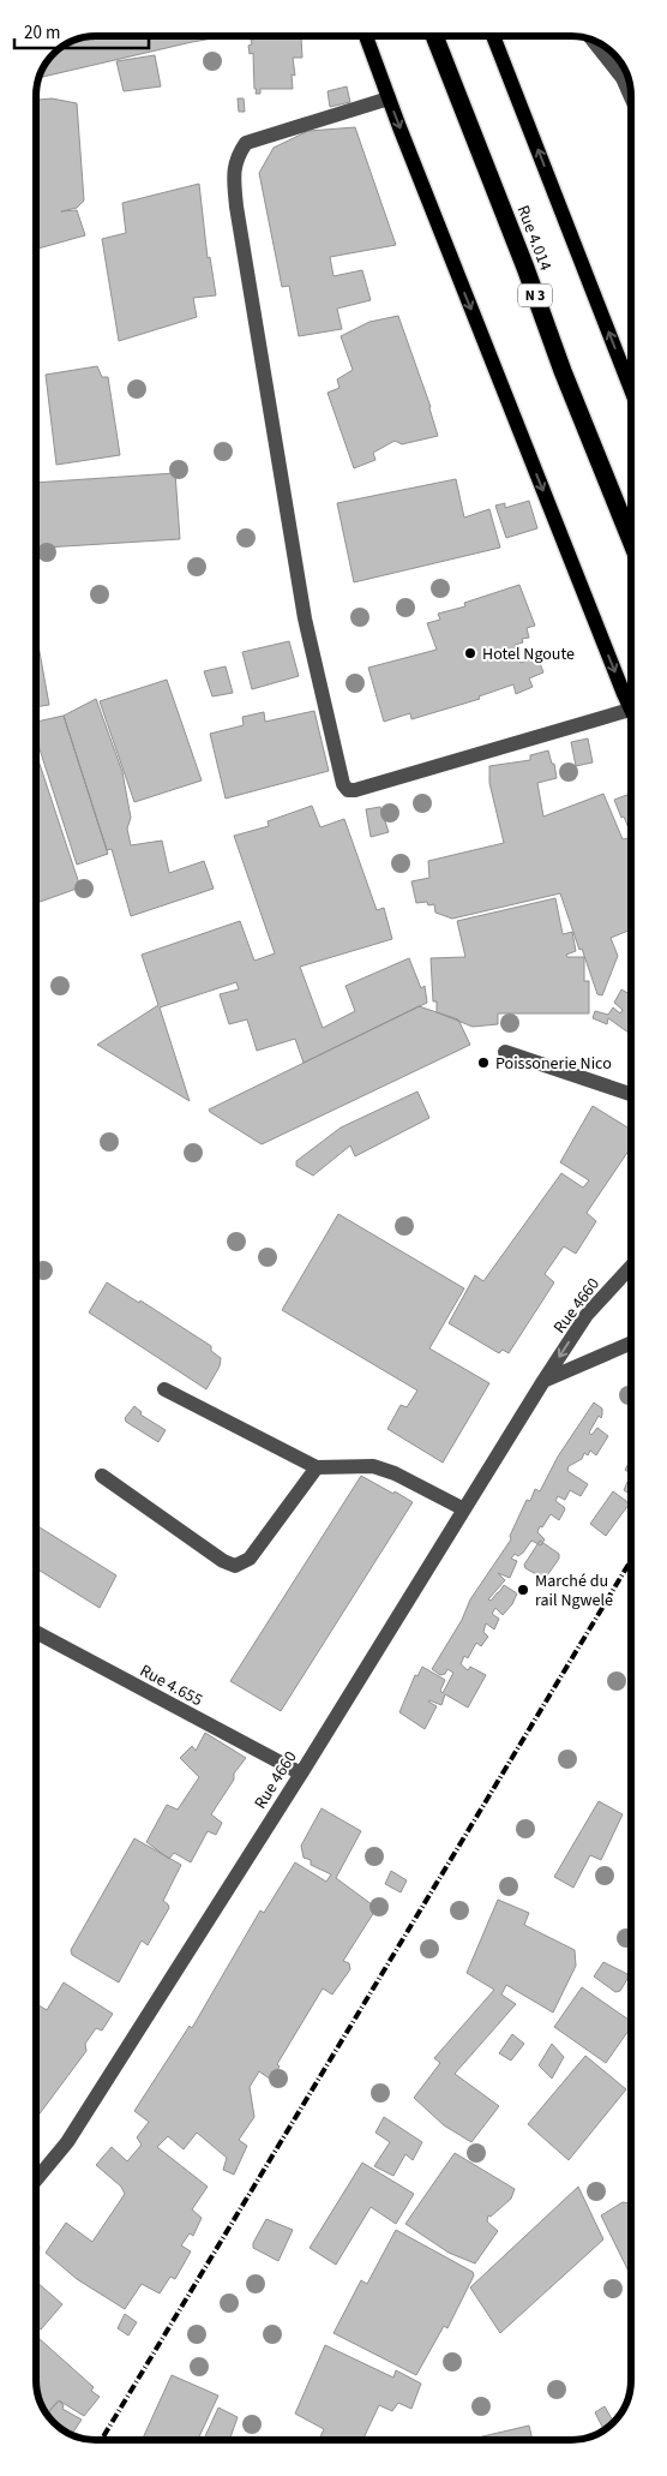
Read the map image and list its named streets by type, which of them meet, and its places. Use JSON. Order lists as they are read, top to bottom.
{
  "streets": {
    "highway": ["Rue 4.014", "N 3"],
    "street": ["Rue 4660", "Rue 4.655"]
  },
  "crossings": [
    ["Rue 4660", "Rue 4.655"]
  ],
  "places": ["Hotel Ngoute", "Poissonerie Nico", "Marché du rail Ngwele"],
  "scale_bar": "20 m"
}
